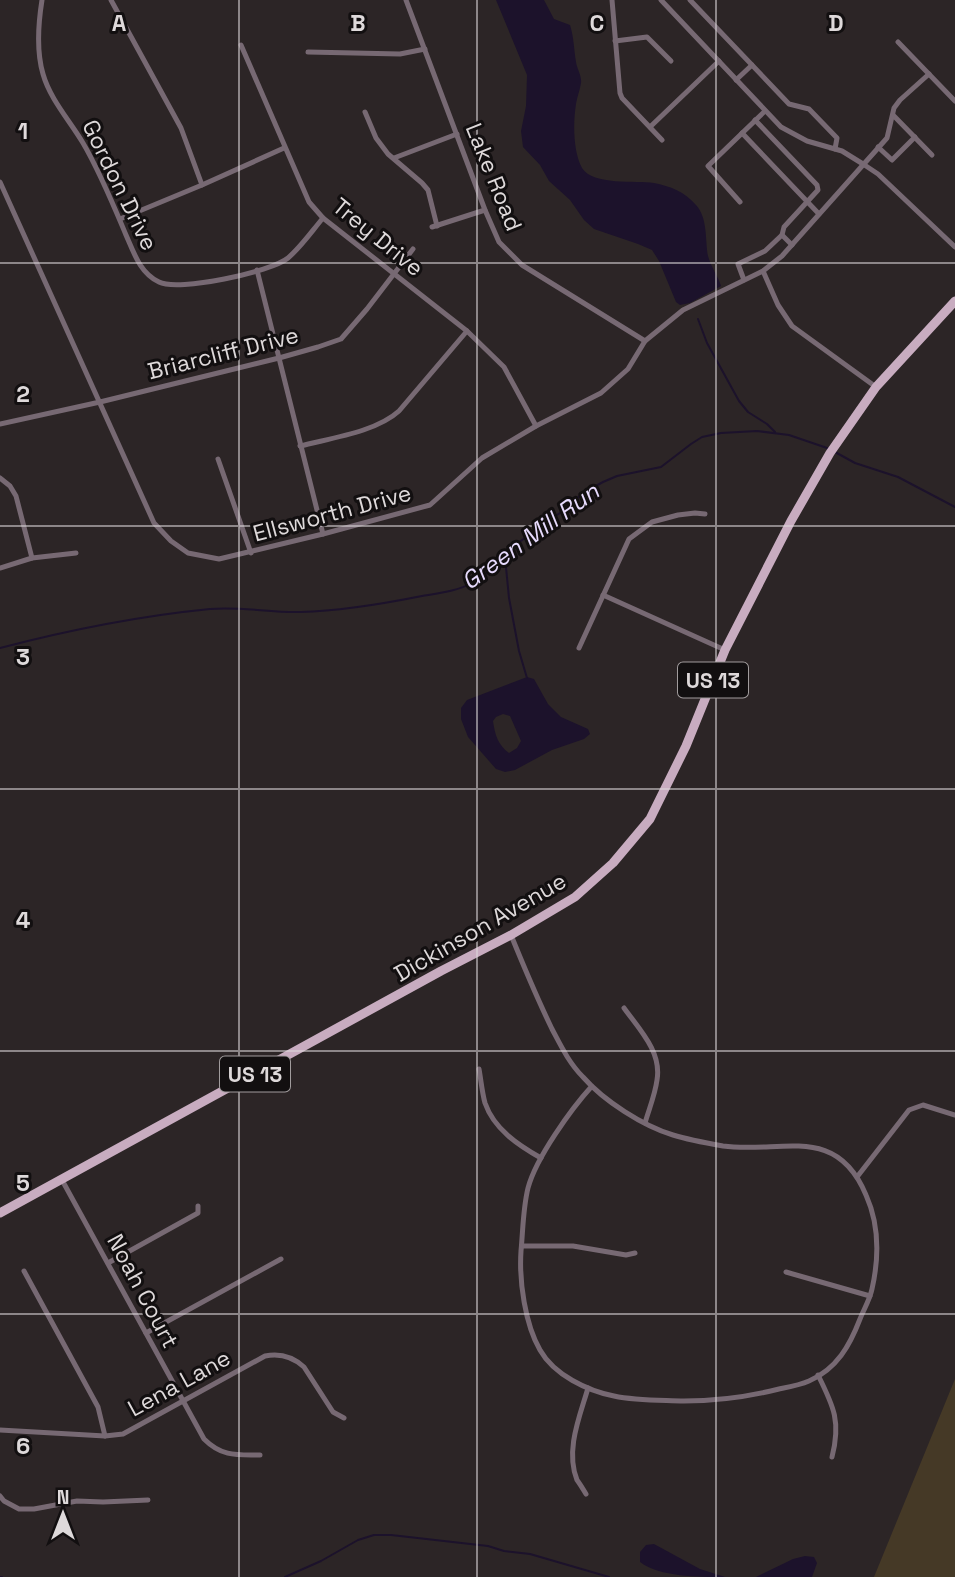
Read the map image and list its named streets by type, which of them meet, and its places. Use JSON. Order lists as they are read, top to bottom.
{
  "streets": {
    "main road": ["US 13", "Dickinson Avenue"],
    "street": [
      "Lake Road",
      "Gordon Drive",
      "Trey Drive",
      "Briarcliff Drive",
      "Ellsworth Drive",
      "Noah Court",
      "Lena Lane"
    ]
  },
  "crossings": [
    ["Lake Road", "Ellsworth Drive"],
    ["Gordon Drive", "Trey Drive"],
    ["Trey Drive", "Briarcliff Drive"],
    ["Trey Drive", "Ellsworth Drive"],
    ["Briarcliff Drive", "Ellsworth Drive"],
    ["Dickinson Avenue", "Noah Court"],
    ["Noah Court", "Lena Lane"]
  ],
  "water": ["Green Mill Run"],
  "north": "top",
  "grid": {
    "columns": [
      "A",
      "B",
      "C",
      "D"
    ],
    "rows": [
      "1",
      "2",
      "3",
      "4",
      "5",
      "6"
    ]
  }
}
